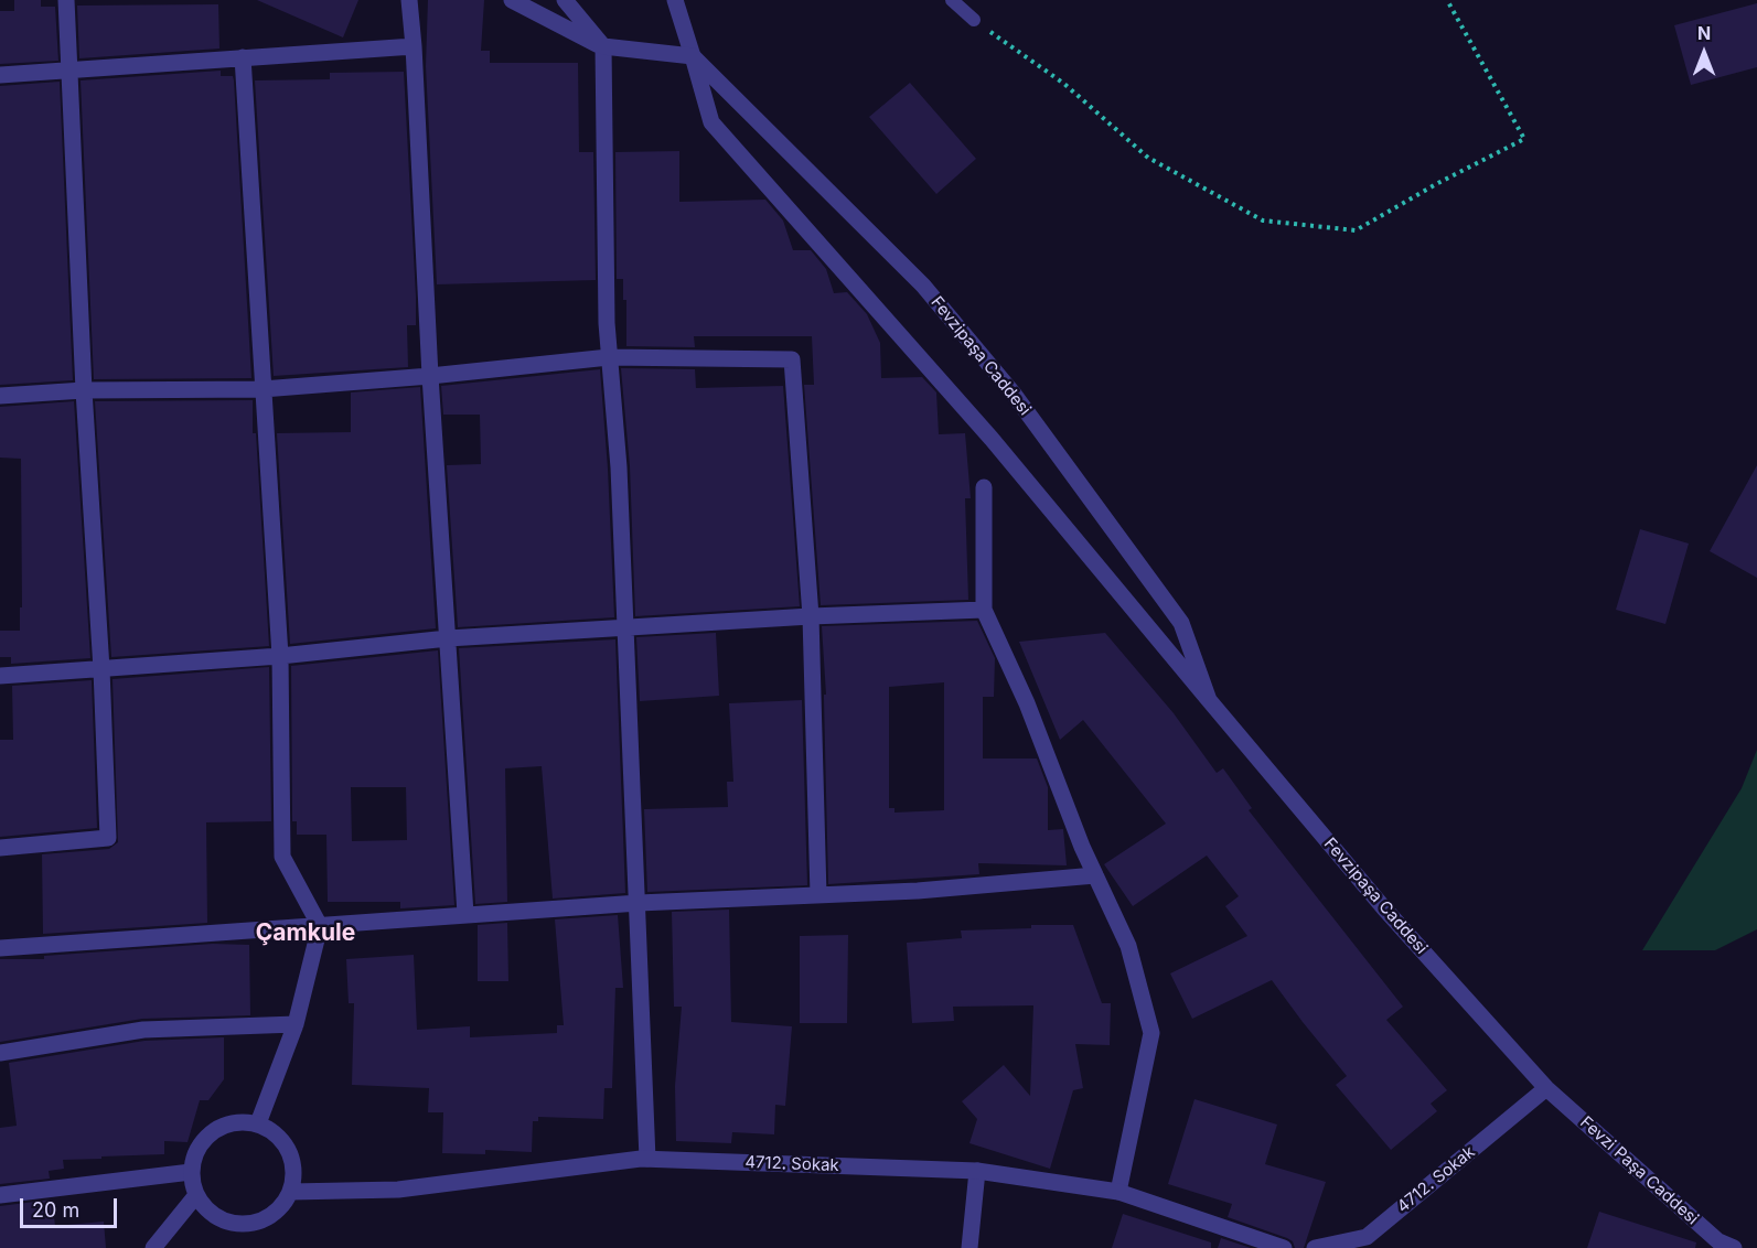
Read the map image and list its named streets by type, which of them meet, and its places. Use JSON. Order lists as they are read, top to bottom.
{
  "streets": {
    "street": ["Fevzipaşa Caddesi", "4712. Sokak", "Fevzi Paşa Caddesi"]
  },
  "crossings": [
    ["Fevzipaşa Caddesi", "4712. Sokak"],
    ["Fevzipaşa Caddesi", "Fevzi Paşa Caddesi"],
    ["4712. Sokak", "Fevzi Paşa Caddesi"]
  ],
  "districts": ["Çamkule"],
  "scale_bar": "20 m",
  "north": "top"
}
